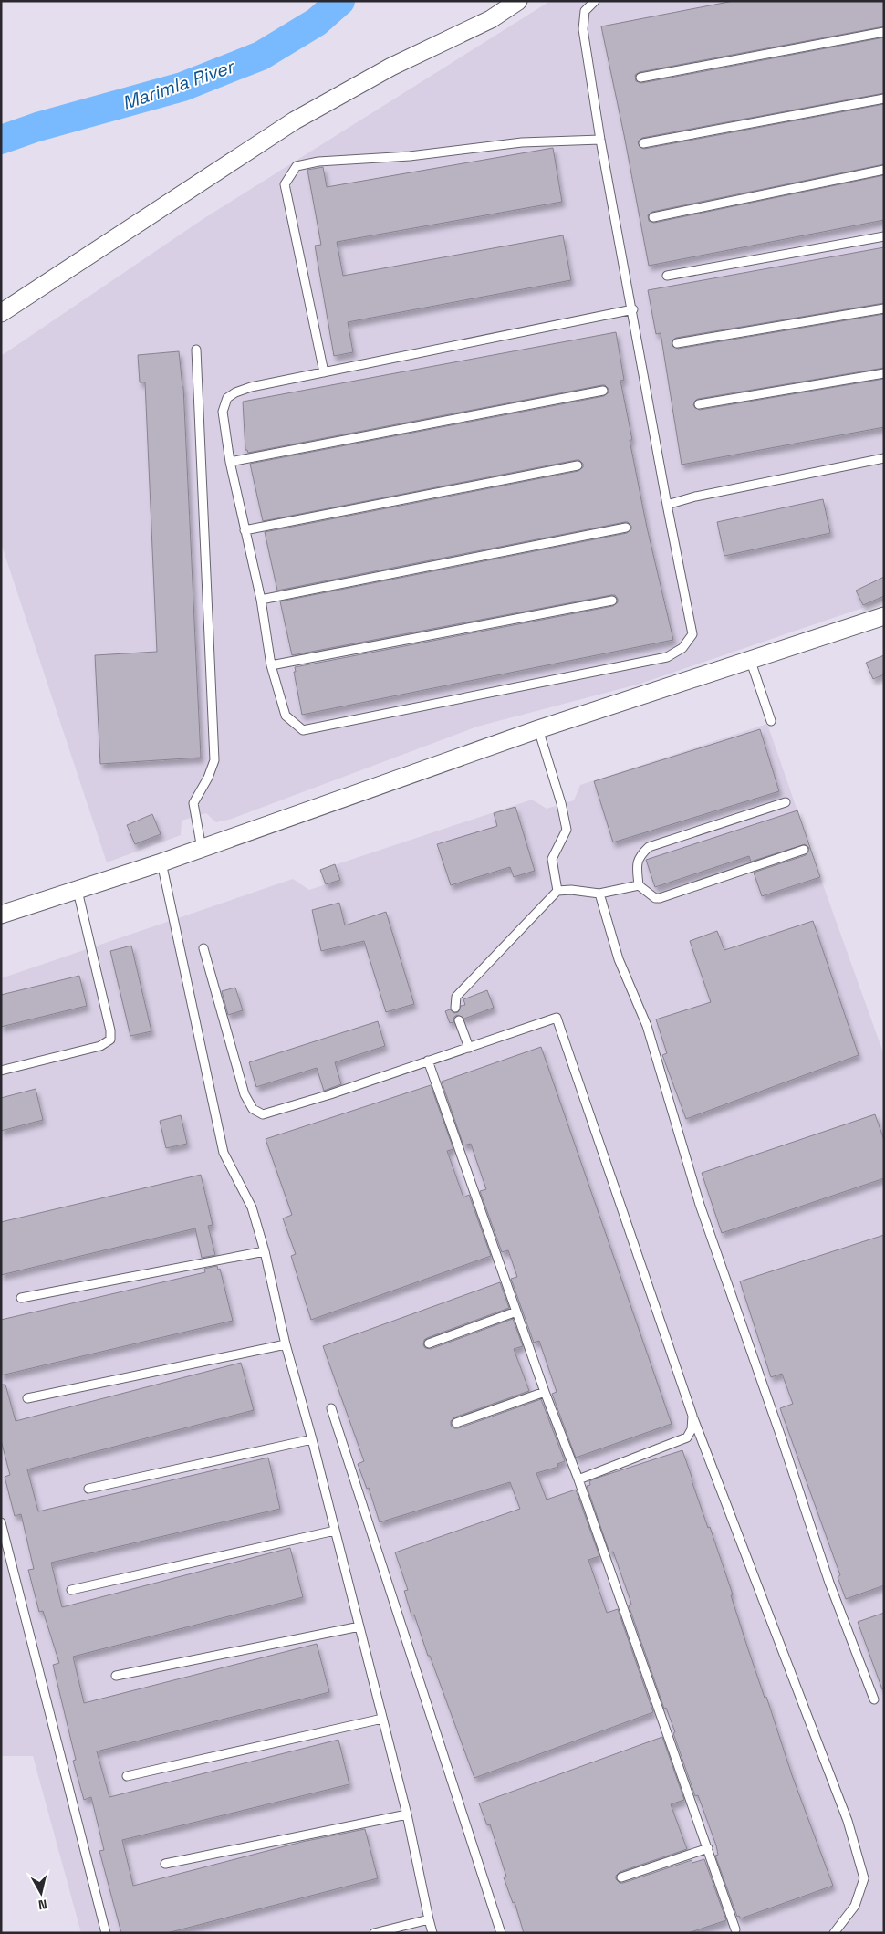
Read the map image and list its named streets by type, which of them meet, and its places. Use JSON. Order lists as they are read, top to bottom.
{
  "water": ["Marimla River"],
  "north": "bottom"
}
